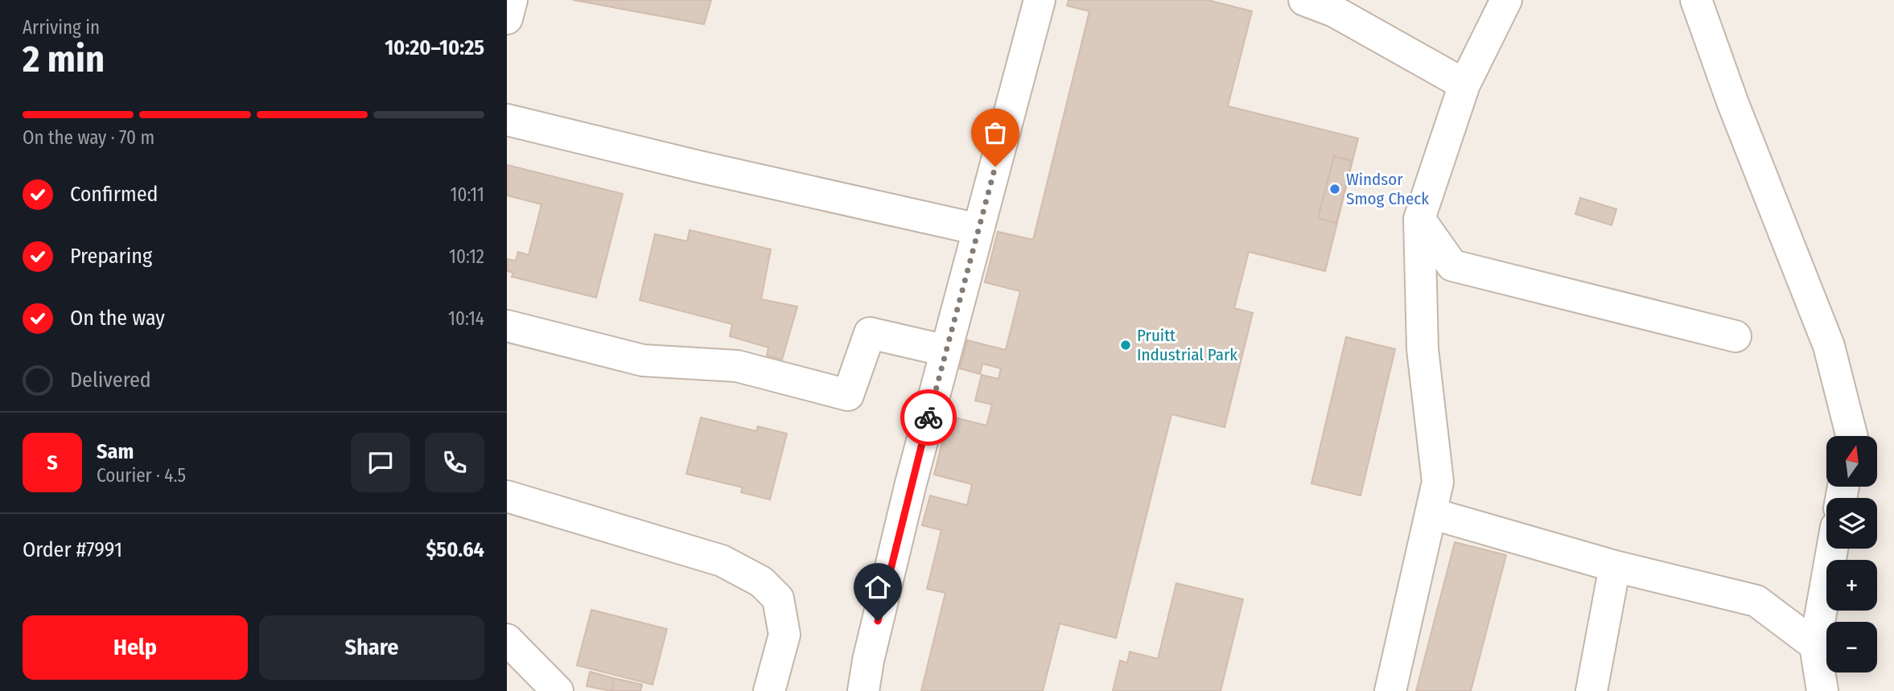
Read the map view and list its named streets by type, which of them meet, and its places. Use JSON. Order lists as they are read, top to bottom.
{
  "places": ["Windsor Smog Check", "Pruitt Industrial Park"],
  "north": "top",
  "page": {
    "heading": ["2 min", "Arriving in", "10:20–10:25"],
    "panel": [
      "Sam",
      "Courier · 4.5",
      "Order #7991",
      "$50.64"
    ],
    "bar": "On the way · 70 m",
    "list": [
      ["Confirmed", "10:11"],
      ["Preparing", "10:12"],
      ["On the way", "10:14"],
      "Delivered"
    ],
    "round": "S",
    "map_buttons": ["+", "−"],
    "buttons": ["Help", "Share"]
  }
}
